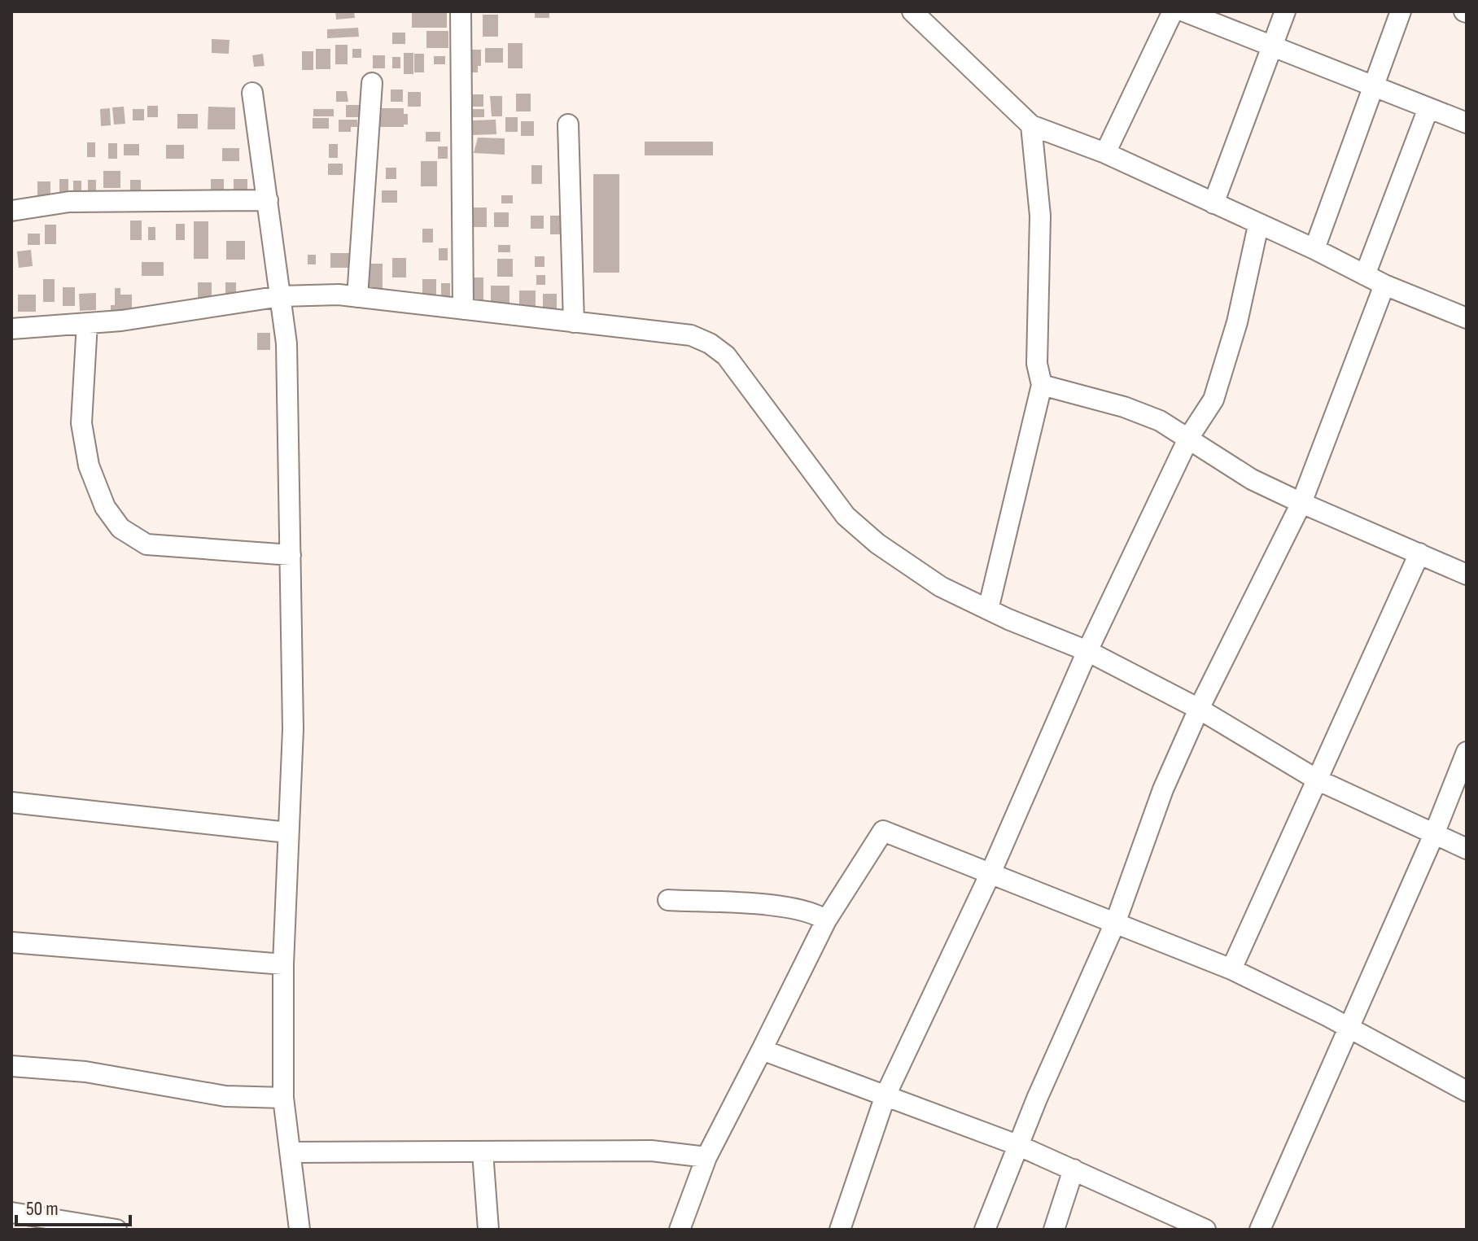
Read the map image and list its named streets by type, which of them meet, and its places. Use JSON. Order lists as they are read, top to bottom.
{
  "scale_bar": "50 m"
}
